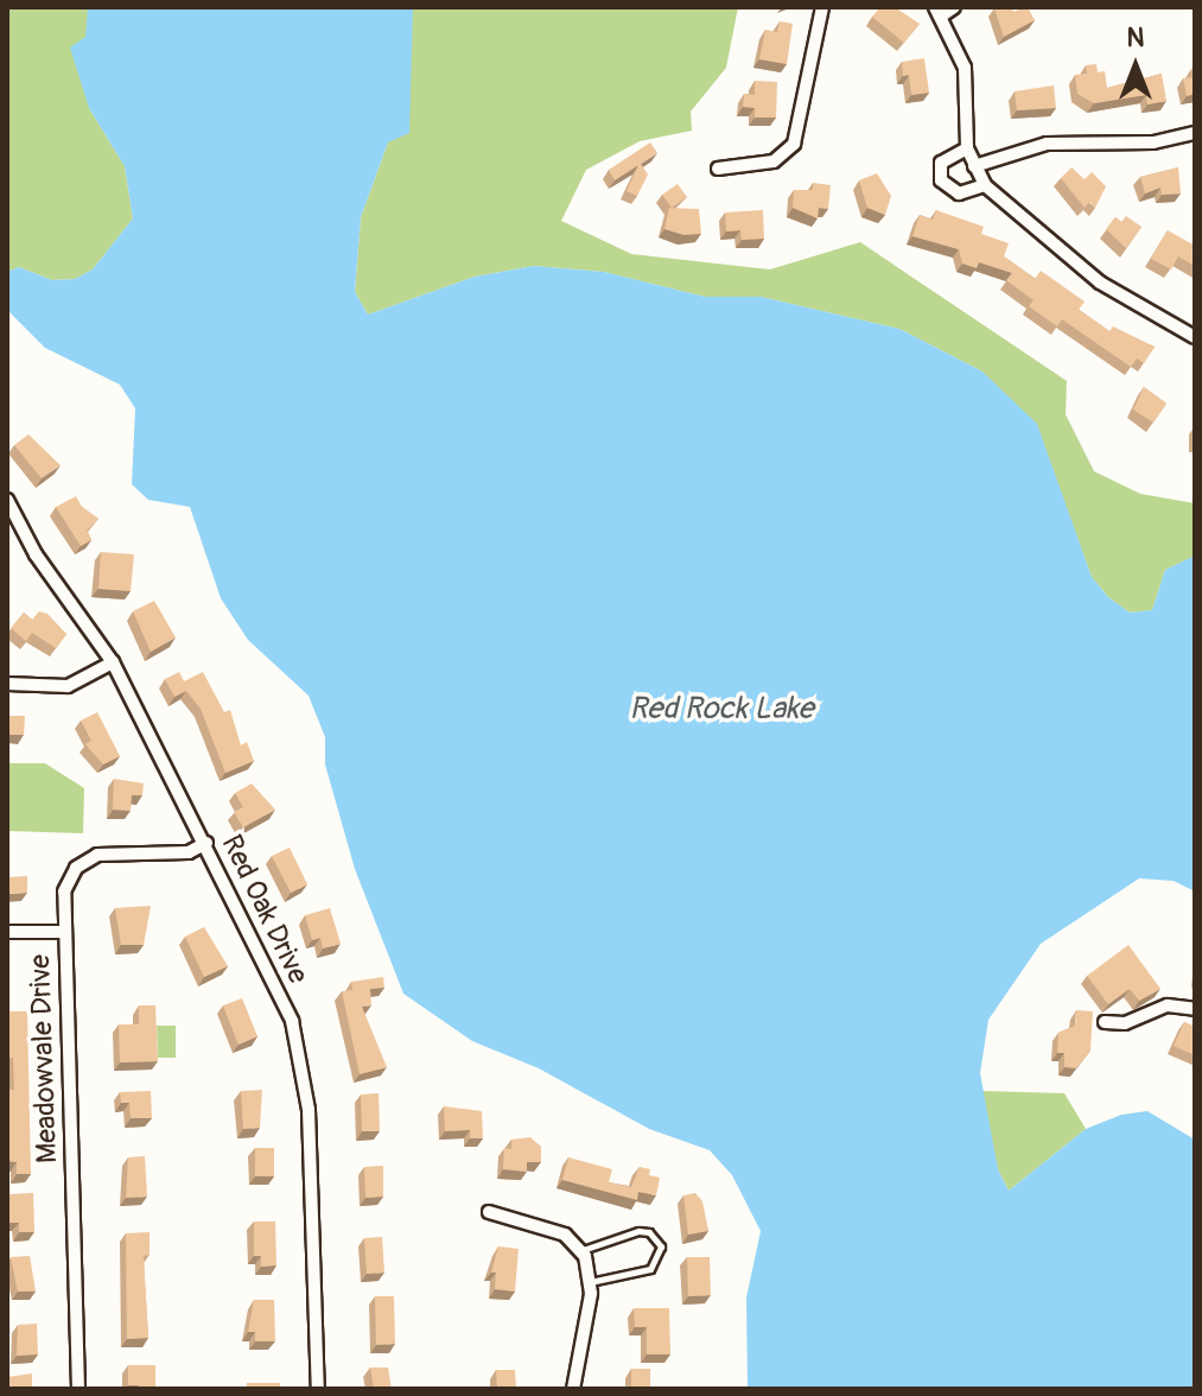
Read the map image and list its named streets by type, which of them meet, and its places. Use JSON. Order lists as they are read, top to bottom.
{
  "streets": {
    "street": ["Red Oak Drive", "Meadowvale Drive"]
  },
  "crossings": [
    ["Red Oak Drive", "Meadowvale Drive"]
  ],
  "water": ["Red Rock Lake"],
  "north": "top"
}
